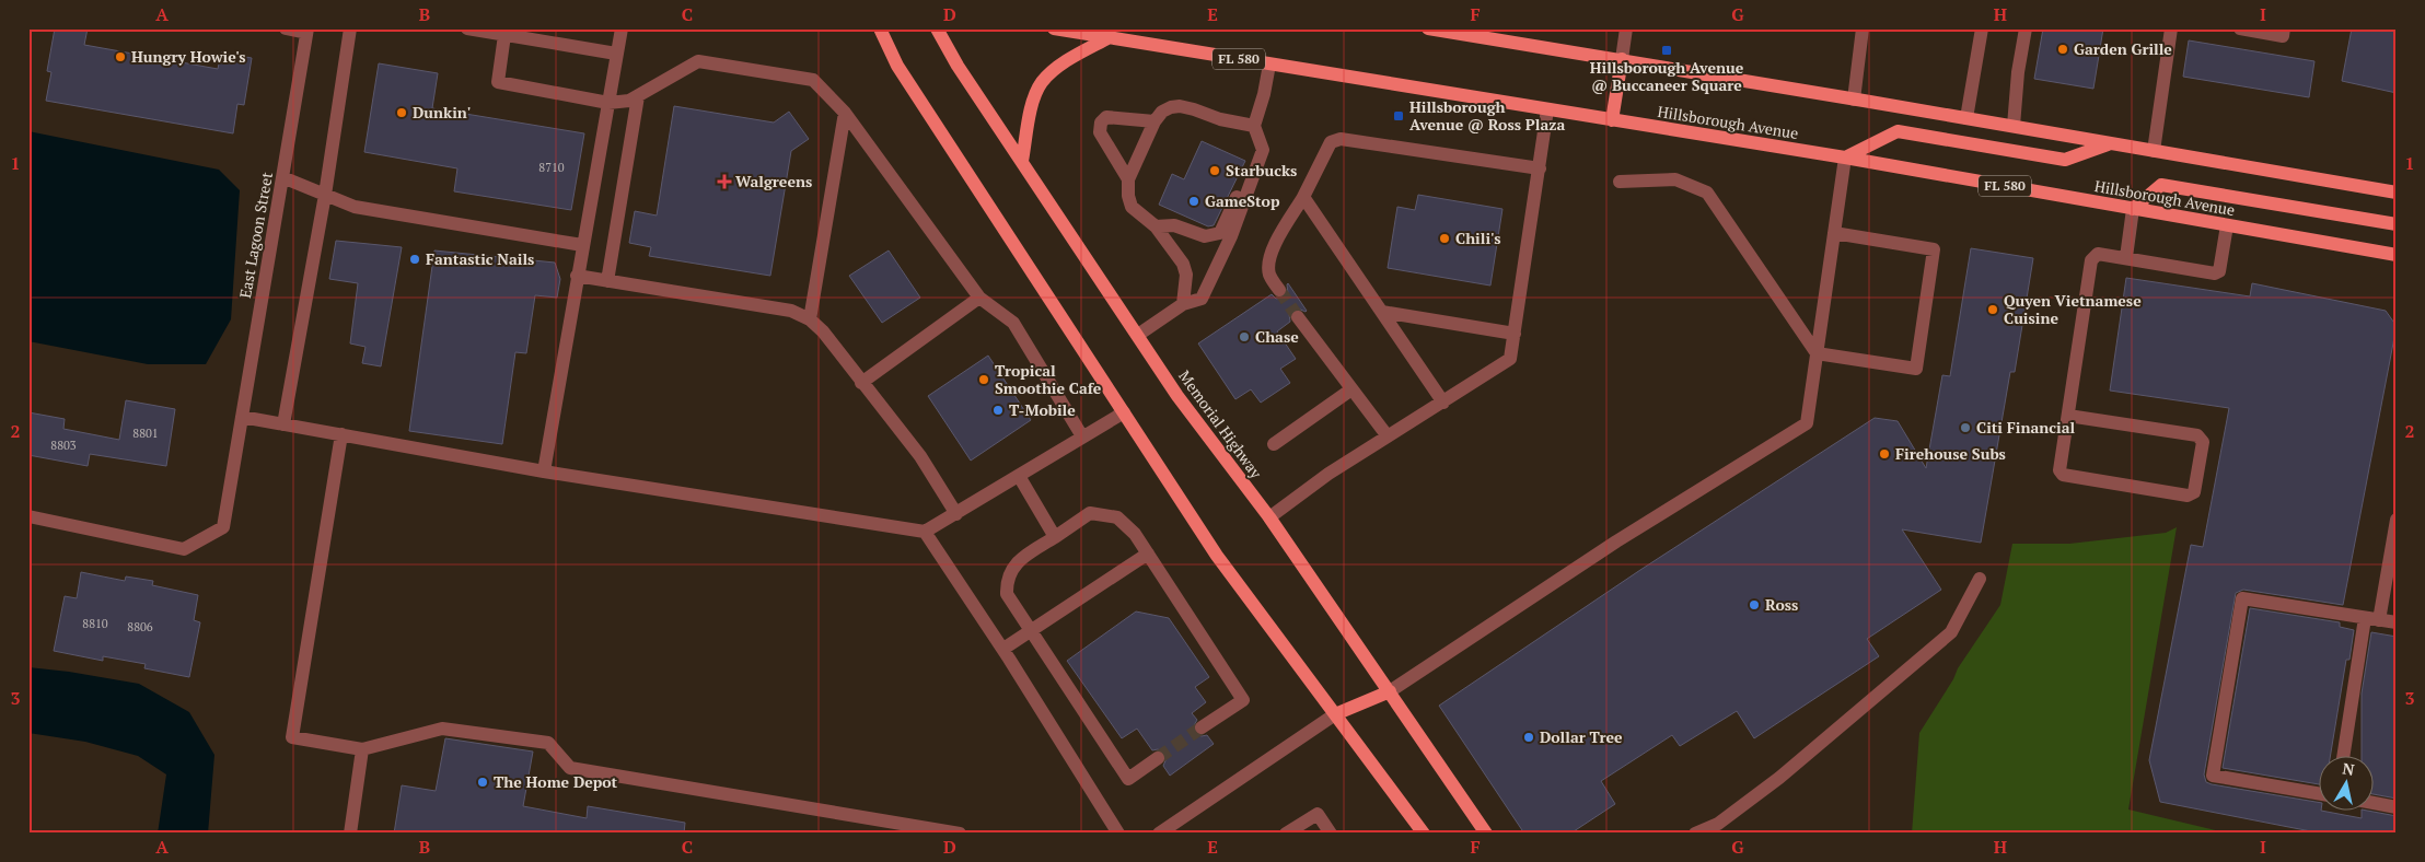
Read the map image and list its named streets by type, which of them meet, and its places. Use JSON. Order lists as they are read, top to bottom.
{
  "streets": {
    "main road": ["FL 580", "Hillsborough Avenue", "Memorial Highway"],
    "street": ["East Lagoon Street"]
  },
  "places": {
    "other": [
      "Garden Grille",
      "Hungry Howie's",
      "Dunkin'",
      "Starbucks",
      "GameStop",
      "Chili's",
      "Fantastic Nails",
      "Quyen Vietnamese Cuisine",
      "Chase",
      "Tropical Smoothie Cafe",
      "T-Mobile",
      "Citi Financial",
      "Firehouse Subs",
      "Ross",
      "Dollar Tree",
      "The Home Depot"
    ],
    "transit": ["Hillsborough Avenue @ Buccaneer Square", "Hillsborough Avenue @ Ross Plaza"],
    "health": ["Walgreens"]
  },
  "house_numbers": [
    "8710",
    "8801",
    "8803",
    "8810",
    "8806"
  ],
  "north": "top",
  "grid": {
    "columns": [
      "A",
      "B",
      "C",
      "D",
      "E",
      "F",
      "G",
      "H",
      "I"
    ],
    "rows": ["1", "2", "3"]
  }
}
